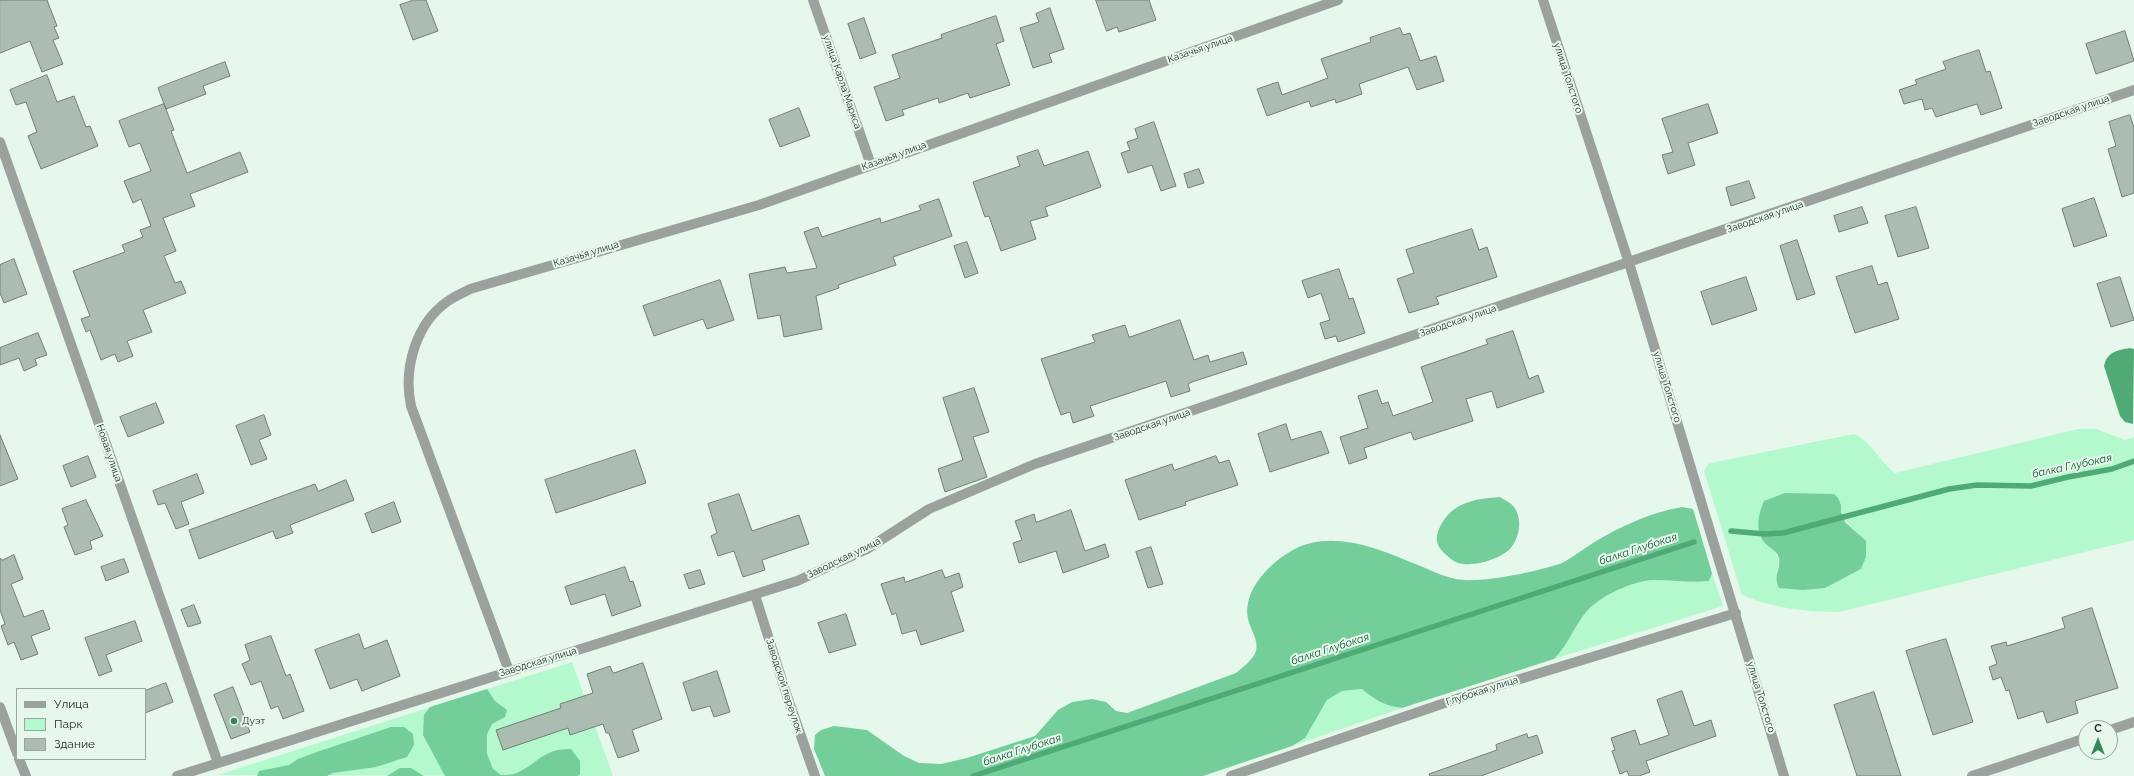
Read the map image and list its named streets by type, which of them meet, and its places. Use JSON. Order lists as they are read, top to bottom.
{
  "streets": {
    "street": [
      "Казачья улица",
      "улица Толстого",
      "улица Карла Маркса",
      "Заводская улица",
      "Новая улица",
      "Заводской переулок",
      "Глубокая улица"
    ]
  },
  "crossings": [
    ["Казачья улица", "улица Карла Маркса"],
    ["Казачья улица", "Заводская улица"],
    ["улица Толстого", "Заводская улица"],
    ["улица Толстого", "Глубокая улица"],
    ["Заводская улица", "Новая улица"],
    ["Заводская улица", "Заводской переулок"]
  ],
  "water": ["балка Глубокая"],
  "places": ["Дуэт"],
  "legend": ["Улица", "Парк", "Здание"],
  "north": "top"
}
